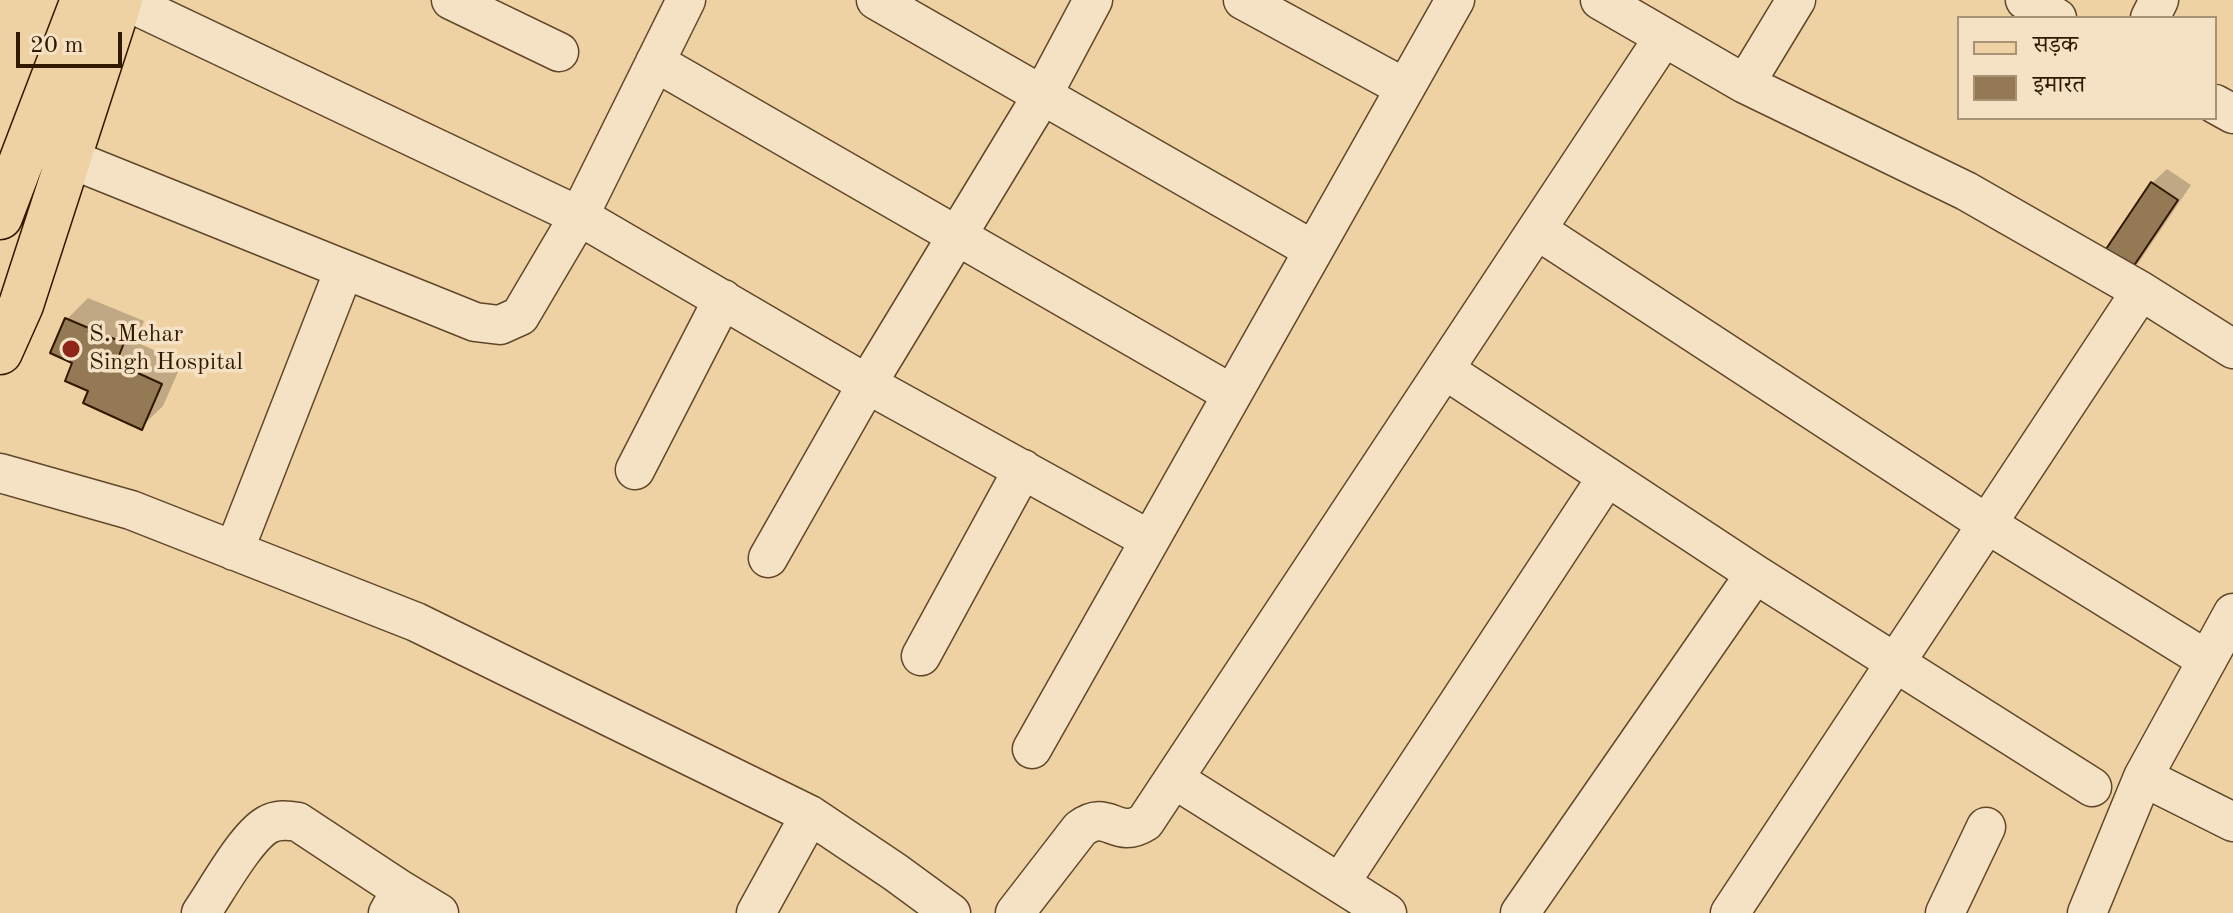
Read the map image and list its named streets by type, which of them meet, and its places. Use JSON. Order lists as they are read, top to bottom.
{
  "places": ["S. Mehar Singh Hospital"],
  "legend": ["सड़क", "इमारत"],
  "scale_bar": "20 m"
}
